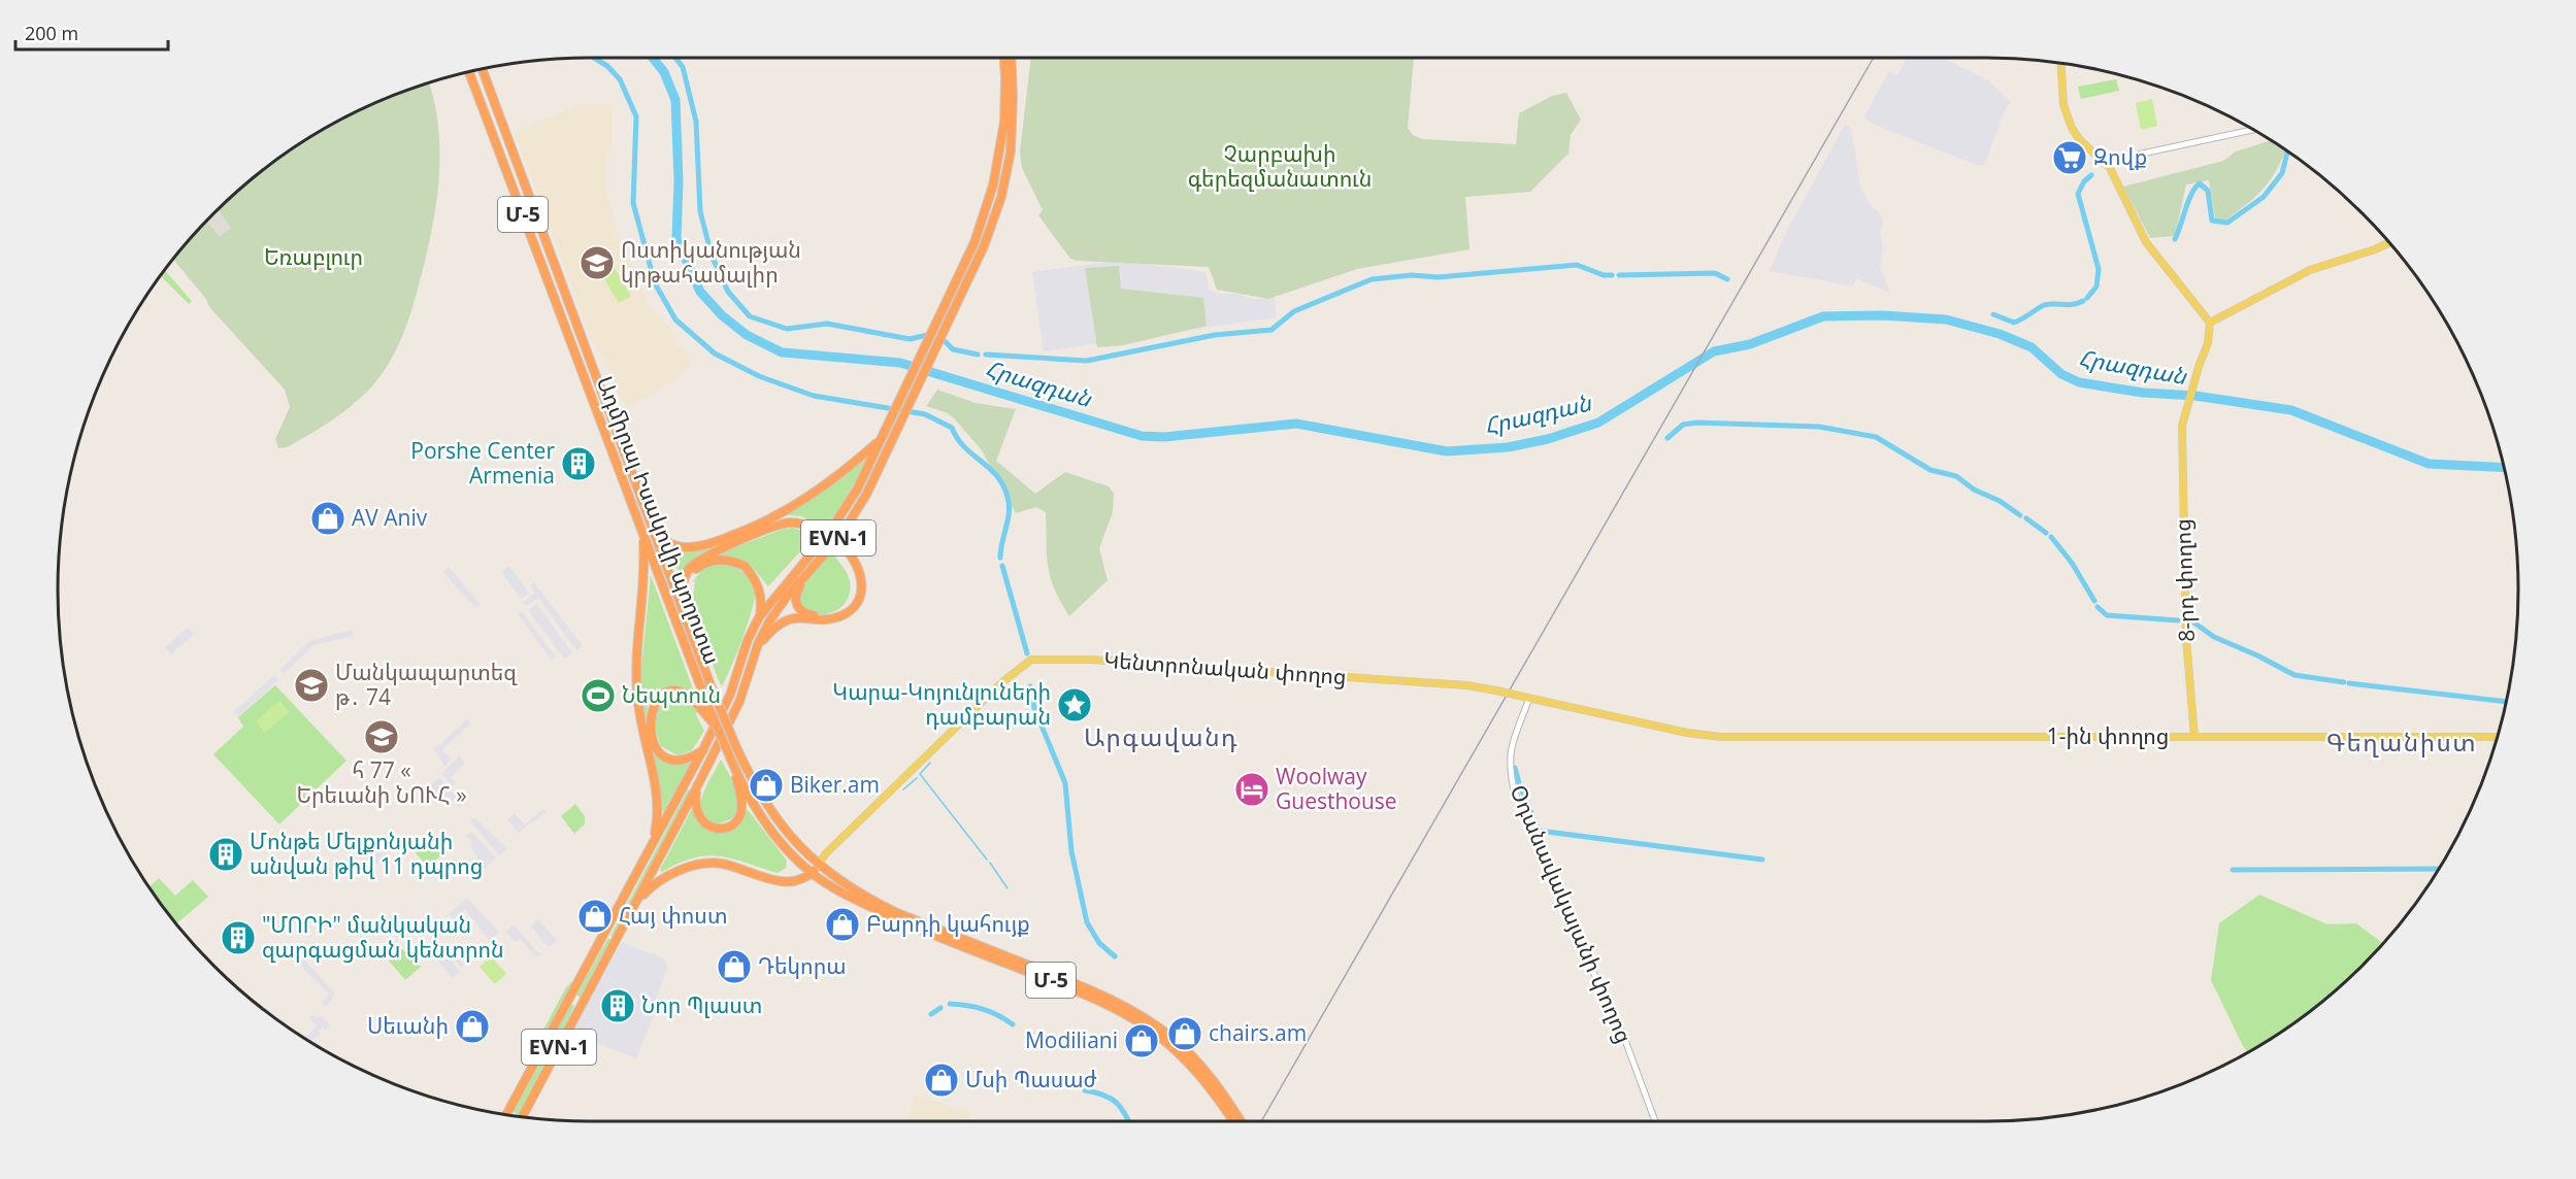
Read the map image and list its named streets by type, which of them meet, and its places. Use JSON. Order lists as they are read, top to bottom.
{
  "streets": {
    "highway": ["Մ-5", "Ադմիրալ Իսակովի պողոտա", "EVN-1"],
    "main road": ["8-րդ փողոց", "Կենտրոնական փողոց", "1-ին փողոց"],
    "street": ["Օդանավակայանի փողոց"]
  },
  "crossings": [
    ["Ադմիրալ Իսակովի պողոտա", "Կենտրոնական փողոց"],
    ["8-րդ փողոց", "1-ին փողոց"],
    ["Կենտրոնական փողոց", "1-ին փողոց"],
    ["Կենտրոնական փողոց", "Օդանավակայանի փողոց"]
  ],
  "districts": ["Արգավանդ", "Գեղանիստ"],
  "water": ["Հրազդան"],
  "parks": ["Չարբախի գերեզմանատուն", "Եռաբլուր"],
  "places": {
    "supermarket": ["Զովք"],
    "school or university": ["Ոստիկանության կրթահամալիր", "Մանկապարտեզ թ․ 74", "հ 77 « Երեւանի ՆՈՒՀ »"],
    "building": [
      "Porshe Center Armenia",
      "Մոնթե Մելքոնյանի անվան թիվ 11 դպրոց",
      "\"ՄՈՐԻ\" մանկական զարգացման կենտրոն",
      "Նոր Պլաստ"
    ],
    "shop": [
      "AV Aniv",
      "Biker.am",
      "Հայ փոստ",
      "Բարդի կահույք",
      "Դեկորա",
      "Սեւանի",
      "chairs.am",
      "Modiliani",
      "Մսի Պասաժ"
    ],
    "sports": ["Նեպտուն"],
    "place": ["Կարա-Կոյունլուների դամբարան"],
    "hotel": ["Woolway Guesthouse"]
  },
  "scale_bar": "200 m"
}
